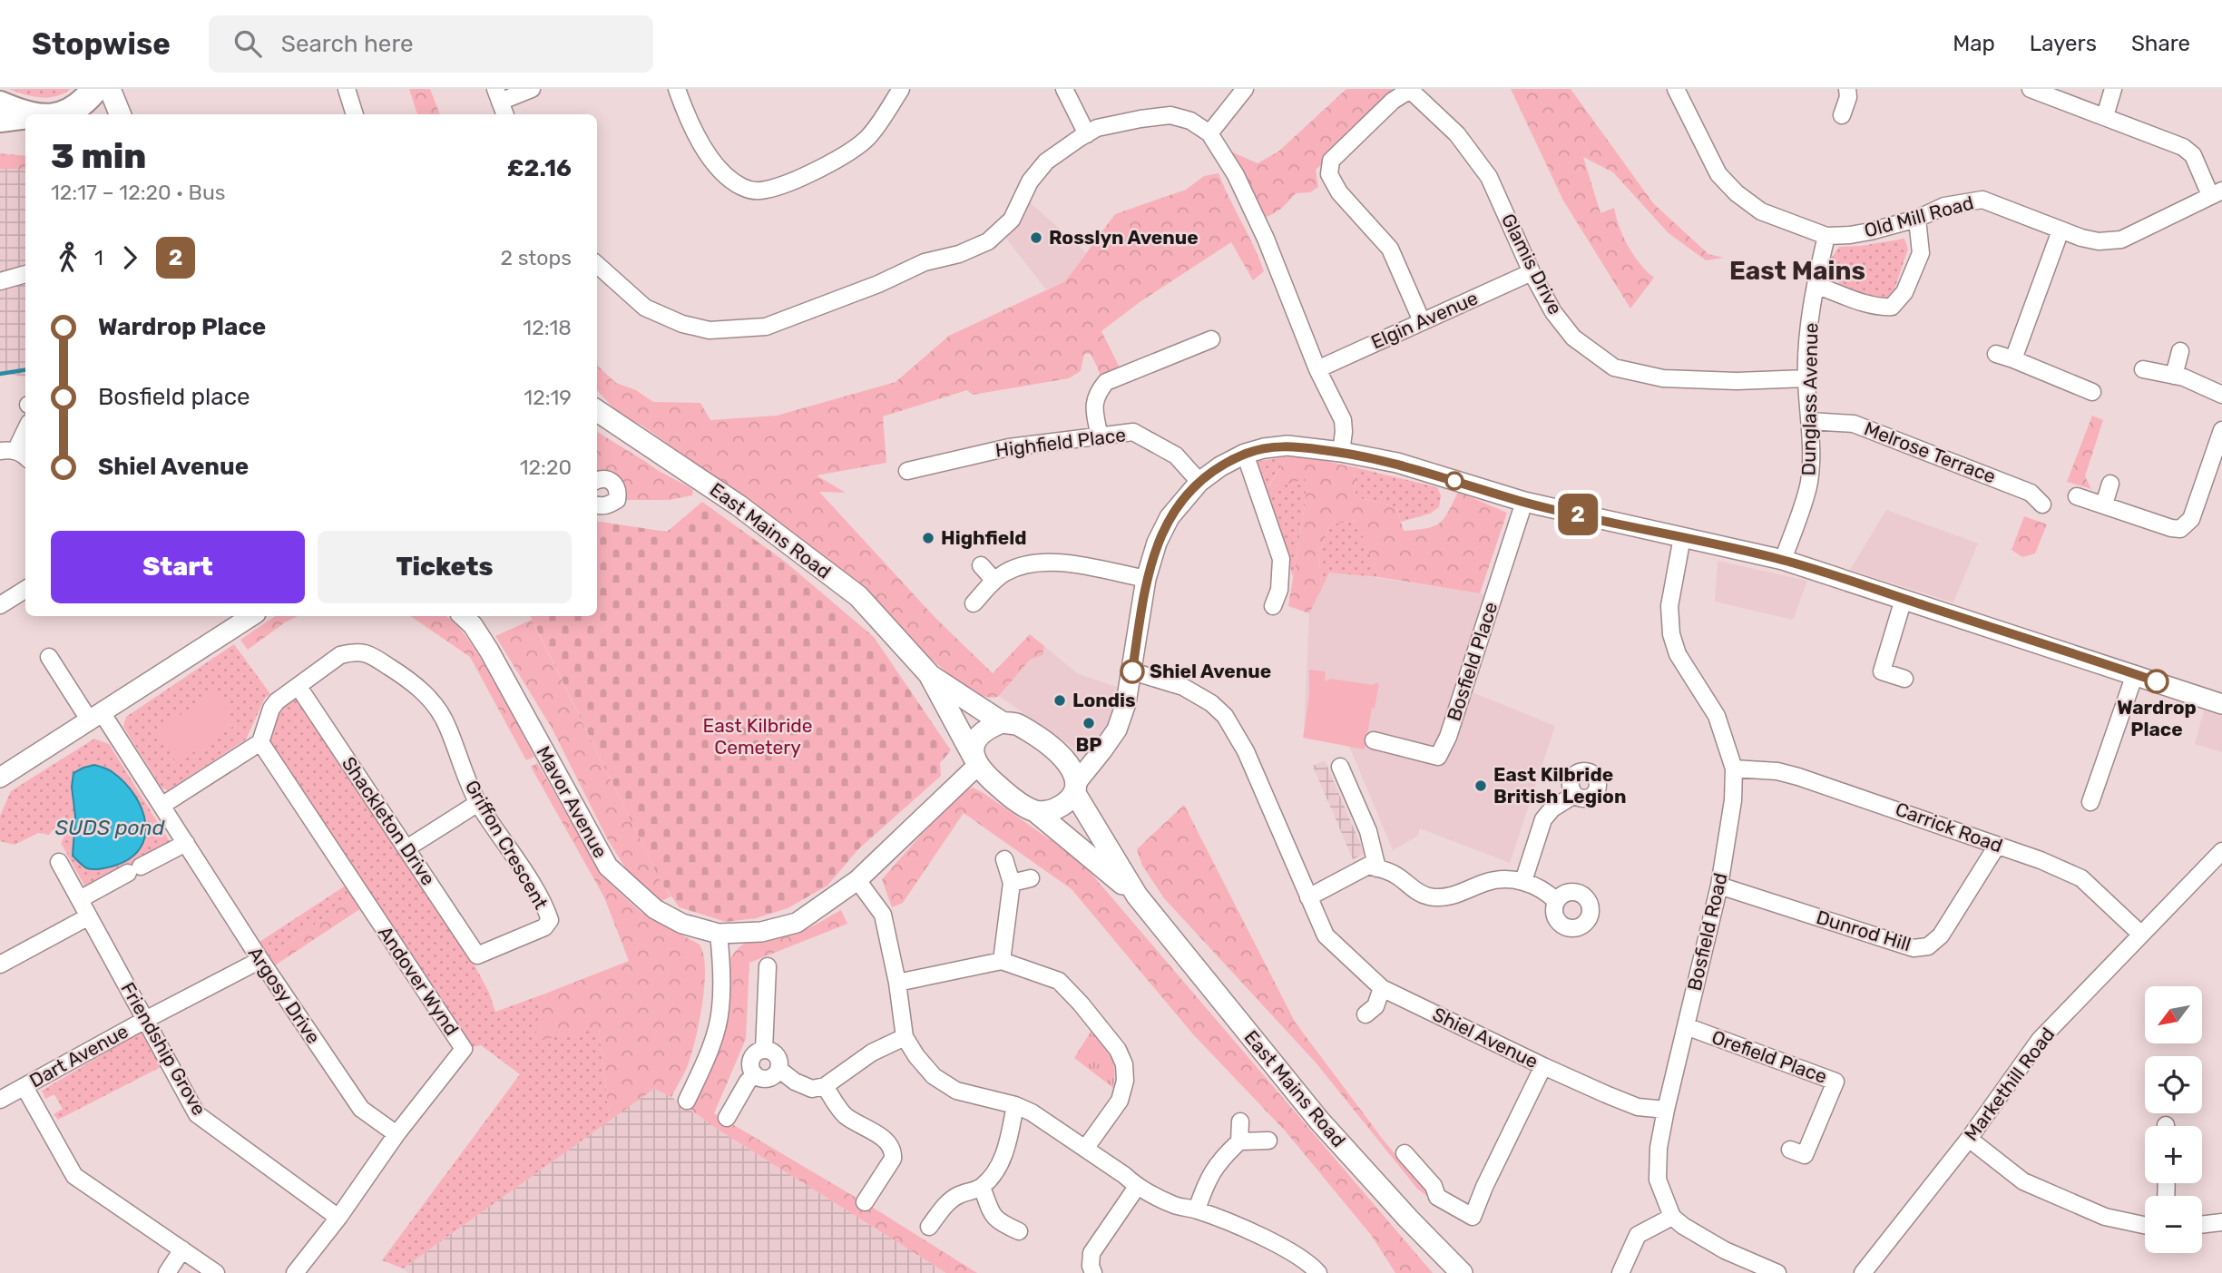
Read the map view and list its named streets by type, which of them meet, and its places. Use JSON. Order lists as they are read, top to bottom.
{
  "streets": {
    "main road": ["East Mains Road"],
    "street": [
      "Old Mill Road",
      "Glamis Drive",
      "Elgin Avenue",
      "Dunglass Avenue",
      "Highfield Place",
      "Melrose Terrace",
      "Bosfield Place",
      "Mavor Avenue",
      "Shackleton Drive",
      "Carrick Road",
      "Griffon Crescent",
      "Dunrod Hill",
      "Bosfield Road",
      "Andover Wynd",
      "Argosy Drive",
      "Shiel Avenue",
      "Friendship Grove",
      "Dart Avenue",
      "Orefield Place",
      "Markethill Road"
    ]
  },
  "crossings": [
    ["Old Mill Road", "Dunglass Avenue"],
    ["Glamis Drive", "Elgin Avenue"],
    ["Glamis Drive", "Dunglass Avenue"],
    ["Dunglass Avenue", "Melrose Terrace"],
    ["East Mains Road", "Mavor Avenue"],
    ["Shackleton Drive", "Griffon Crescent"],
    ["Carrick Road", "Dunrod Hill"],
    ["Carrick Road", "Bosfield Road"],
    ["Carrick Road", "Markethill Road"],
    ["Griffon Crescent", "Andover Wynd"],
    ["Dunrod Hill", "Bosfield Road"],
    ["Bosfield Road", "Shiel Avenue"],
    ["Bosfield Road", "Orefield Place"],
    ["Andover Wynd", "Argosy Drive"],
    ["Andover Wynd", "Friendship Grove"],
    ["Argosy Drive", "Dart Avenue"],
    ["Friendship Grove", "Dart Avenue"]
  ],
  "districts": ["East Mains"],
  "water": ["SUDS pond"],
  "parks": ["East Kilbride Cemetery"],
  "places": [
    "Rosslyn Avenue",
    "Highfield",
    "Shiel Avenue",
    "Wardrop Place",
    "Londis",
    "BP",
    "East Kilbride British Legion"
  ],
  "lines": ["bus line 2"],
  "north": "bottom left",
  "page": {
    "header": "Stopwise",
    "search": "Search here",
    "nav": ["Map", "Layers", "Share"],
    "on_map": "2",
    "heading": ["3 min", "12:17 – 12:20 · Bus", "£2.16"],
    "legs": ["1", "2", "2 stops"],
    "list": [
      {
        "name": "Wardrop Place",
        "value": "12:18"
      },
      {
        "name": "Bosfield place",
        "value": "12:19"
      },
      {
        "name": "Shiel Avenue",
        "value": "12:20"
      }
    ],
    "buttons": ["Start", "Tickets"],
    "map_buttons": ["+", "−"]
  }
}
